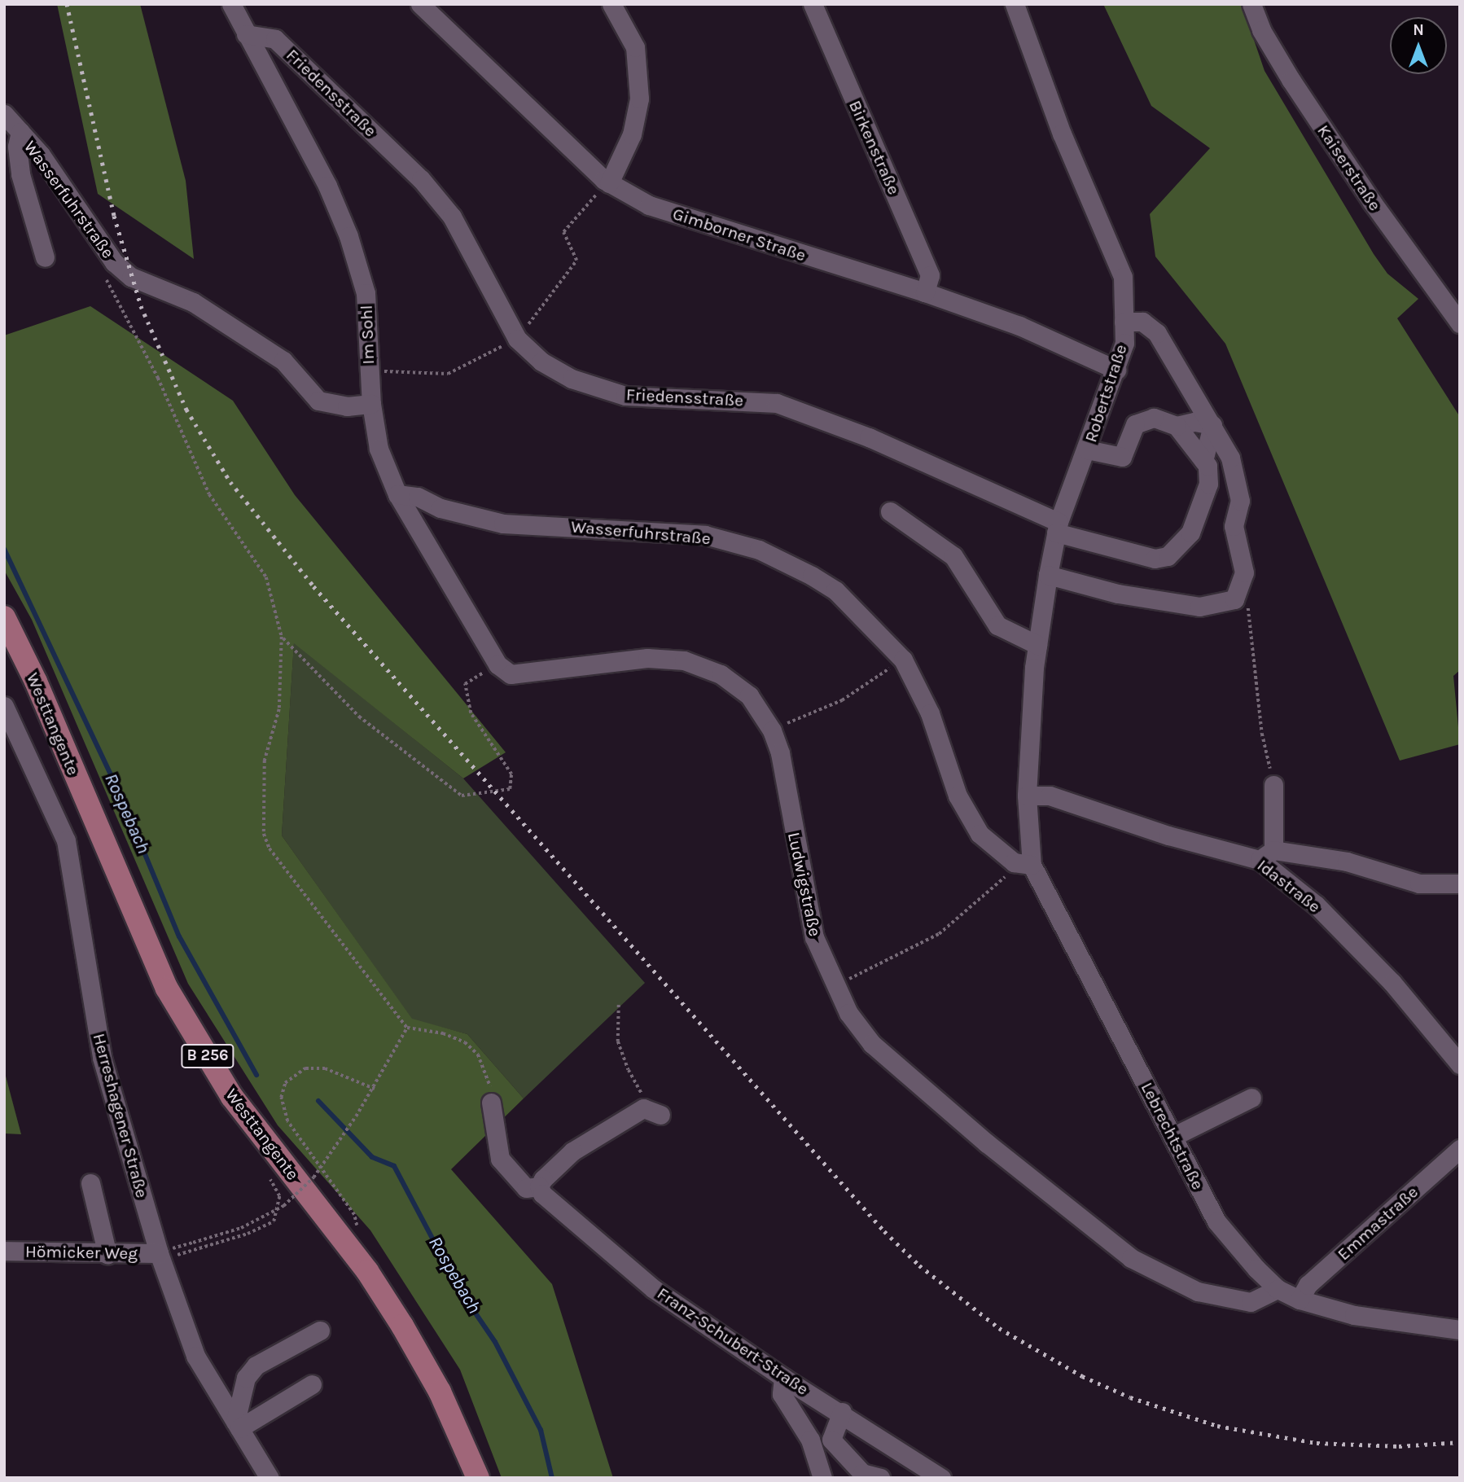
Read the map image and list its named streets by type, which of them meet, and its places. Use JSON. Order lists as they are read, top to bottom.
{
  "streets": {
    "main road": ["Westtangente", "B 256"],
    "street": [
      "Friedensstraße",
      "Birkenstraße",
      "Kaiserstraße",
      "Wasserfuhrstraße",
      "Gimborner Straße",
      "Im Sohl",
      "Robertstraße",
      "Ludwigstraße",
      "Idastraße",
      "Herreshagener Straße",
      "Lebrechtstraße",
      "Emmastraße",
      "Hömicker Weg",
      "Franz-Schubert-Straße"
    ]
  },
  "crossings": [
    ["Friedensstraße", "Im Sohl"],
    ["Friedensstraße", "Robertstraße"],
    ["Birkenstraße", "Gimborner Straße"],
    ["Wasserfuhrstraße", "Im Sohl"],
    ["Wasserfuhrstraße", "Lebrechtstraße"],
    ["Gimborner Straße", "Robertstraße"],
    ["Im Sohl", "Ludwigstraße"],
    ["Robertstraße", "Idastraße"],
    ["Robertstraße", "Lebrechtstraße"],
    ["Ludwigstraße", "Lebrechtstraße"],
    ["Idastraße", "Lebrechtstraße"],
    ["Herreshagener Straße", "Hömicker Weg"],
    ["Lebrechtstraße", "Emmastraße"]
  ],
  "water": ["Rospebach"],
  "north": "top"
}
